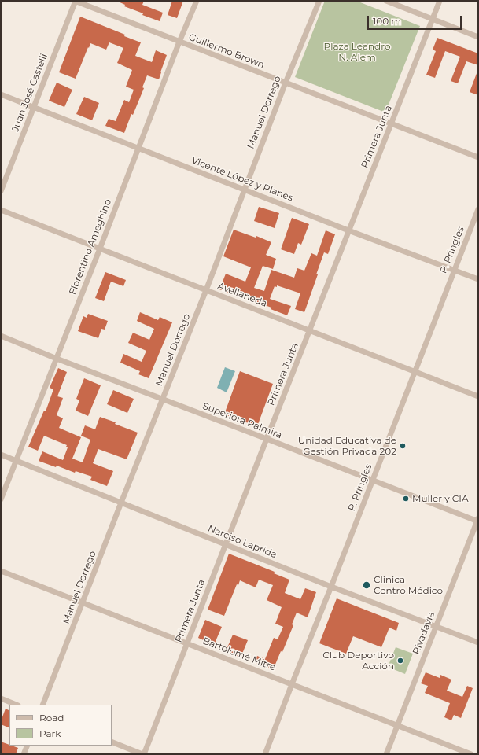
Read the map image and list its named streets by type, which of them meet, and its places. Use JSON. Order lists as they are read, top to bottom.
{
  "streets": {
    "street": [
      "Guillermo Brown",
      "Juan José Castelli",
      "Manuel Dorrego",
      "Primera Junta",
      "Vicente López y Planes",
      "Florentino Ameghino",
      "P. Pringles",
      "Avellaneda",
      "Superiora Palmira",
      "Narciso Laprida",
      "Rivadavia",
      "Bartolomé Mitre"
    ]
  },
  "crossings": [
    ["Guillermo Brown", "Juan José Castelli"],
    ["Guillermo Brown", "Manuel Dorrego"],
    ["Guillermo Brown", "Primera Junta"],
    ["Guillermo Brown", "Florentino Ameghino"],
    ["Juan José Castelli", "Vicente López y Planes"],
    ["Manuel Dorrego", "Vicente López y Planes"],
    ["Manuel Dorrego", "Avellaneda"],
    ["Manuel Dorrego", "Superiora Palmira"],
    ["Manuel Dorrego", "Narciso Laprida"],
    ["Manuel Dorrego", "Bartolomé Mitre"],
    ["Primera Junta", "Vicente López y Planes"],
    ["Primera Junta", "Avellaneda"],
    ["Primera Junta", "Superiora Palmira"],
    ["Primera Junta", "Narciso Laprida"],
    ["Primera Junta", "Bartolomé Mitre"],
    ["Vicente López y Planes", "Florentino Ameghino"],
    ["Vicente López y Planes", "P. Pringles"],
    ["Florentino Ameghino", "Avellaneda"],
    ["Florentino Ameghino", "Superiora Palmira"],
    ["Florentino Ameghino", "Narciso Laprida"],
    ["P. Pringles", "Avellaneda"],
    ["P. Pringles", "Superiora Palmira"],
    ["P. Pringles", "Narciso Laprida"],
    ["P. Pringles", "Bartolomé Mitre"],
    ["Superiora Palmira", "Rivadavia"],
    ["Narciso Laprida", "Rivadavia"],
    ["Rivadavia", "Bartolomé Mitre"]
  ],
  "parks": ["Plaza Leandro N. Alem"],
  "places": [
    "Unidad Educativa de Gestión Privada 202",
    "Muller y CIA",
    "Clinica Centro Médico",
    "Club Deportivo Acción"
  ],
  "legend": ["Road", "Park"],
  "scale_bar": "100 m"
}
